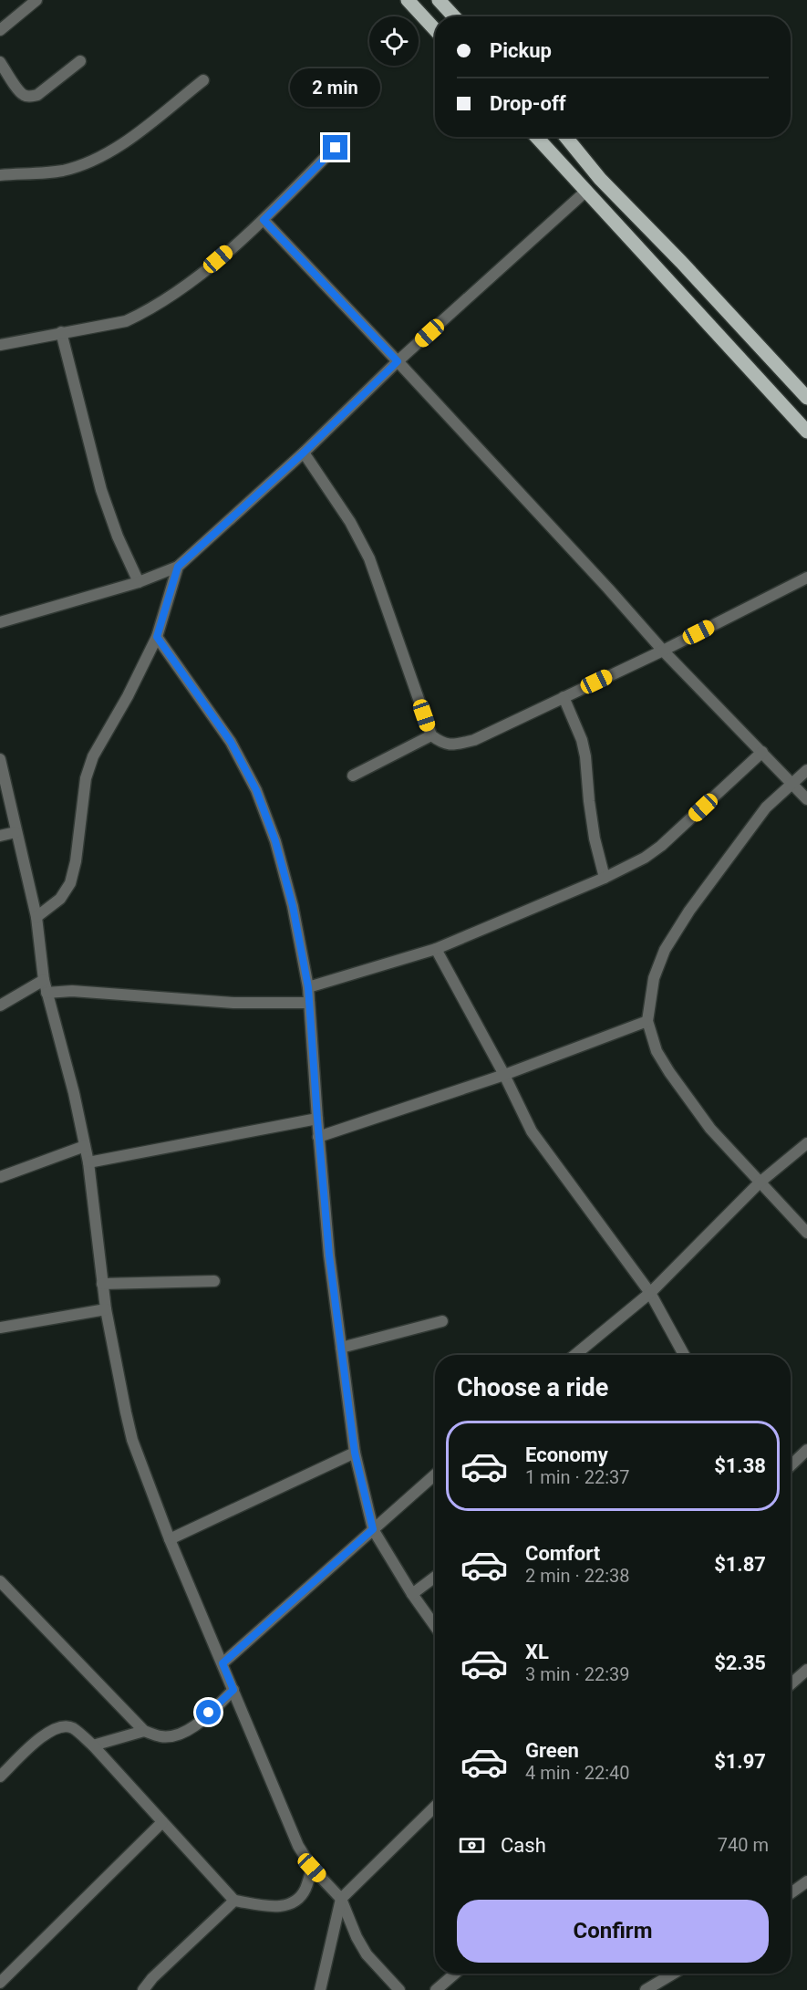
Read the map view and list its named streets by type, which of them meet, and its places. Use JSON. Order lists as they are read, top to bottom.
{
  "page": {
    "banner": ["Pickup", "Drop-off"],
    "bubble": "2 min",
    "heading": "Choose a ride",
    "list": [
      {
        "name": "Economy",
        "note": "1 min · 22:37",
        "value": "$1.38"
      },
      {
        "name": "Comfort",
        "note": "2 min · 22:38",
        "value": "$1.87"
      },
      {
        "name": "XL",
        "note": "3 min · 22:39",
        "value": "$2.35"
      },
      {
        "name": "Green",
        "note": "4 min · 22:40",
        "value": "$1.97"
      }
    ],
    "pay": ["Cash", "740 m"],
    "buttons": "Confirm"
  }
}
